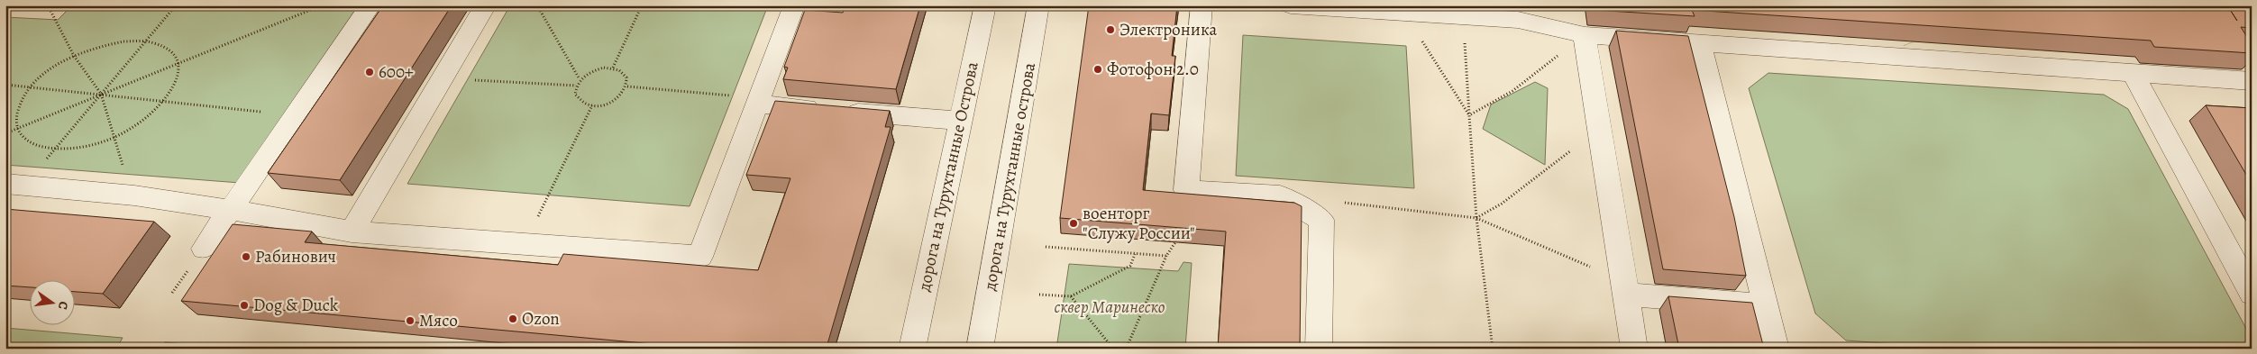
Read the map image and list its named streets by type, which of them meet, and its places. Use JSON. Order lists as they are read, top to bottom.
{
  "streets": {
    "street": ["дорога на Турухтанные Острова", "дорога на Турухтанные острова"]
  },
  "parks": ["сквер Маринеско"],
  "places": [
    "Электроника",
    "Фотофон 2.0",
    "600+",
    "военторг \"Служу России\"",
    "Рабинович",
    "Dog & Duck",
    "Ozon",
    "Мясо"
  ],
  "north": "right"
}
